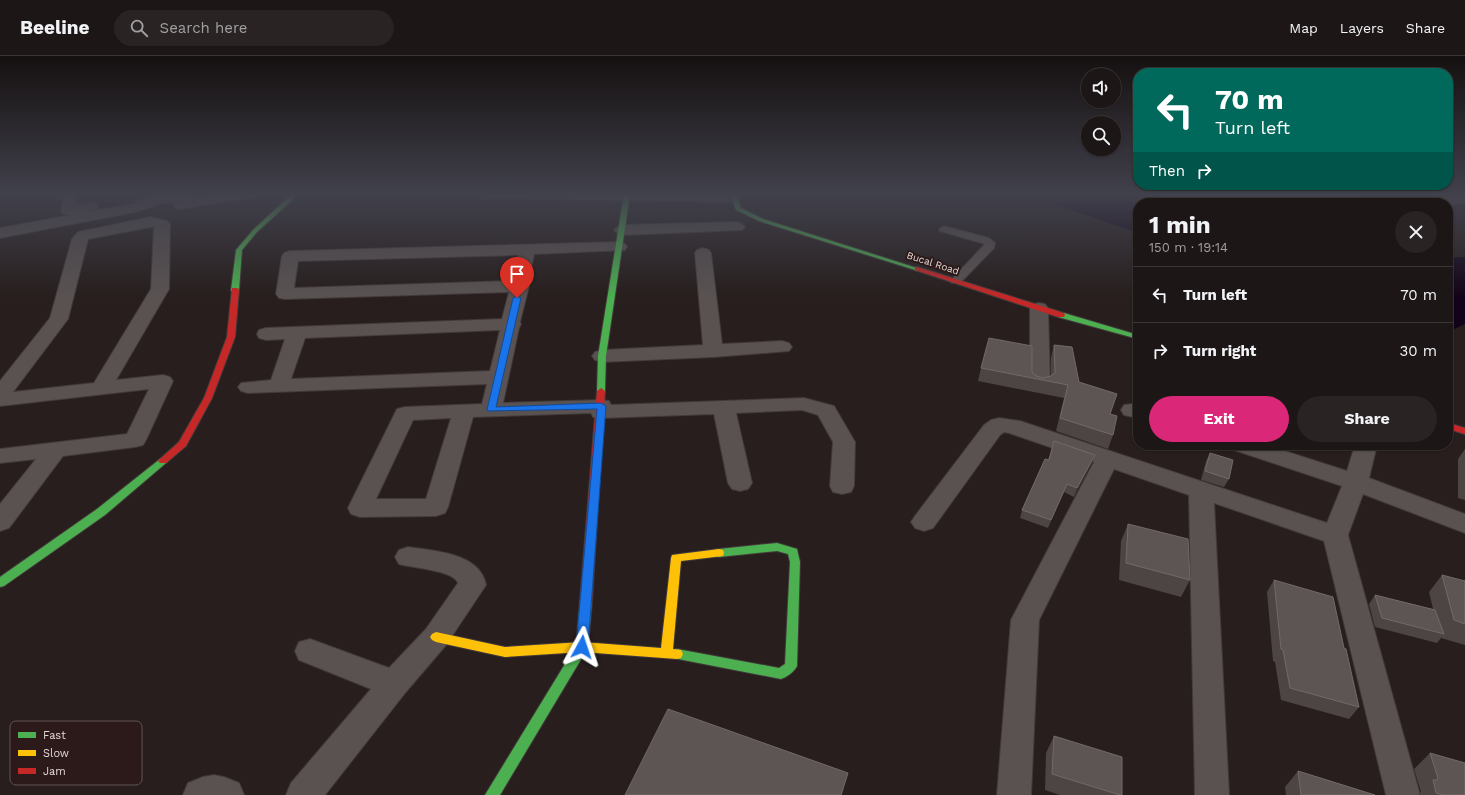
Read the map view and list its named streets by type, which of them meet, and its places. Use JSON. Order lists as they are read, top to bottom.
{
  "streets": {
    "street": ["Bucal Road"]
  },
  "legend": ["Fast", "Slow", "Jam"],
  "page": {
    "header": "Beeline",
    "search": "Search here",
    "nav": ["Map", "Layers", "Share"],
    "turn": ["70 m", "Turn left"],
    "then": "Then",
    "heading": ["1 min", "150 m · 19:14"],
    "list": [
      {
        "name": "Turn left",
        "value": "70 m"
      },
      {
        "name": "Turn right",
        "value": "30 m"
      }
    ],
    "buttons": ["Exit", "Share"]
  }
}
